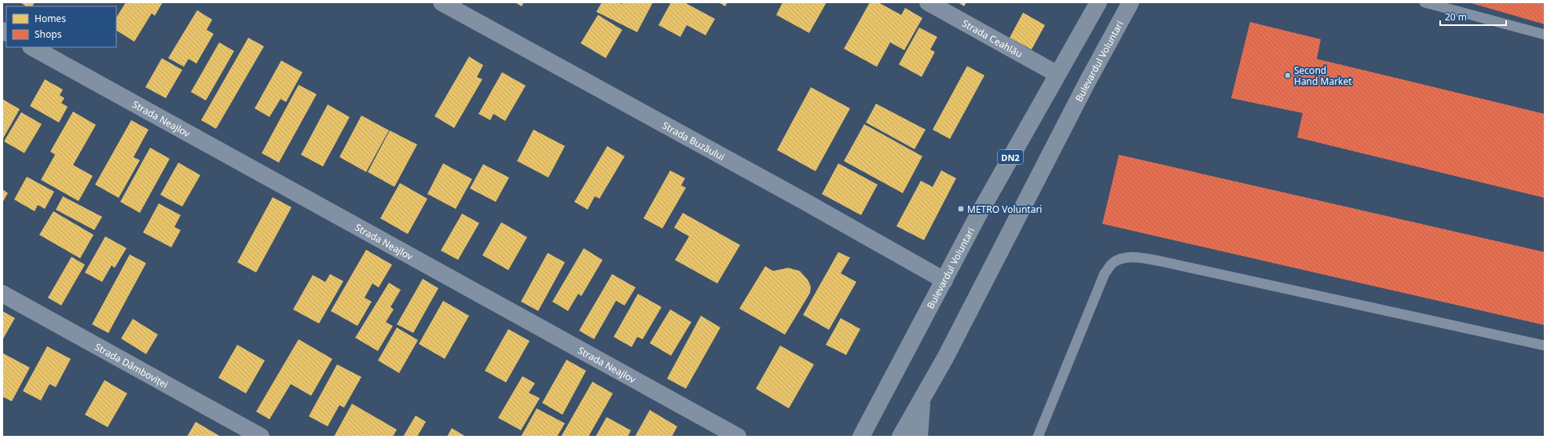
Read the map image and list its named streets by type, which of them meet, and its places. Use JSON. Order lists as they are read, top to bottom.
{
  "streets": {
    "highway": ["Bulevardul Voluntari", "DN2"],
    "street": [
      "Strada Ceahlău",
      "Strada Neajlov",
      "Strada Buzăului",
      "Strada Dâmboviței"
    ]
  },
  "crossings": [
    ["Strada Ceahlău", "Bulevardul Voluntari"],
    ["Bulevardul Voluntari", "Strada Buzăului"]
  ],
  "places": {
    "other": ["Second Hand Market"],
    "transit": ["METRO Voluntari"]
  },
  "legend": ["Homes", "Shops"],
  "scale_bar": "20 m"
}
